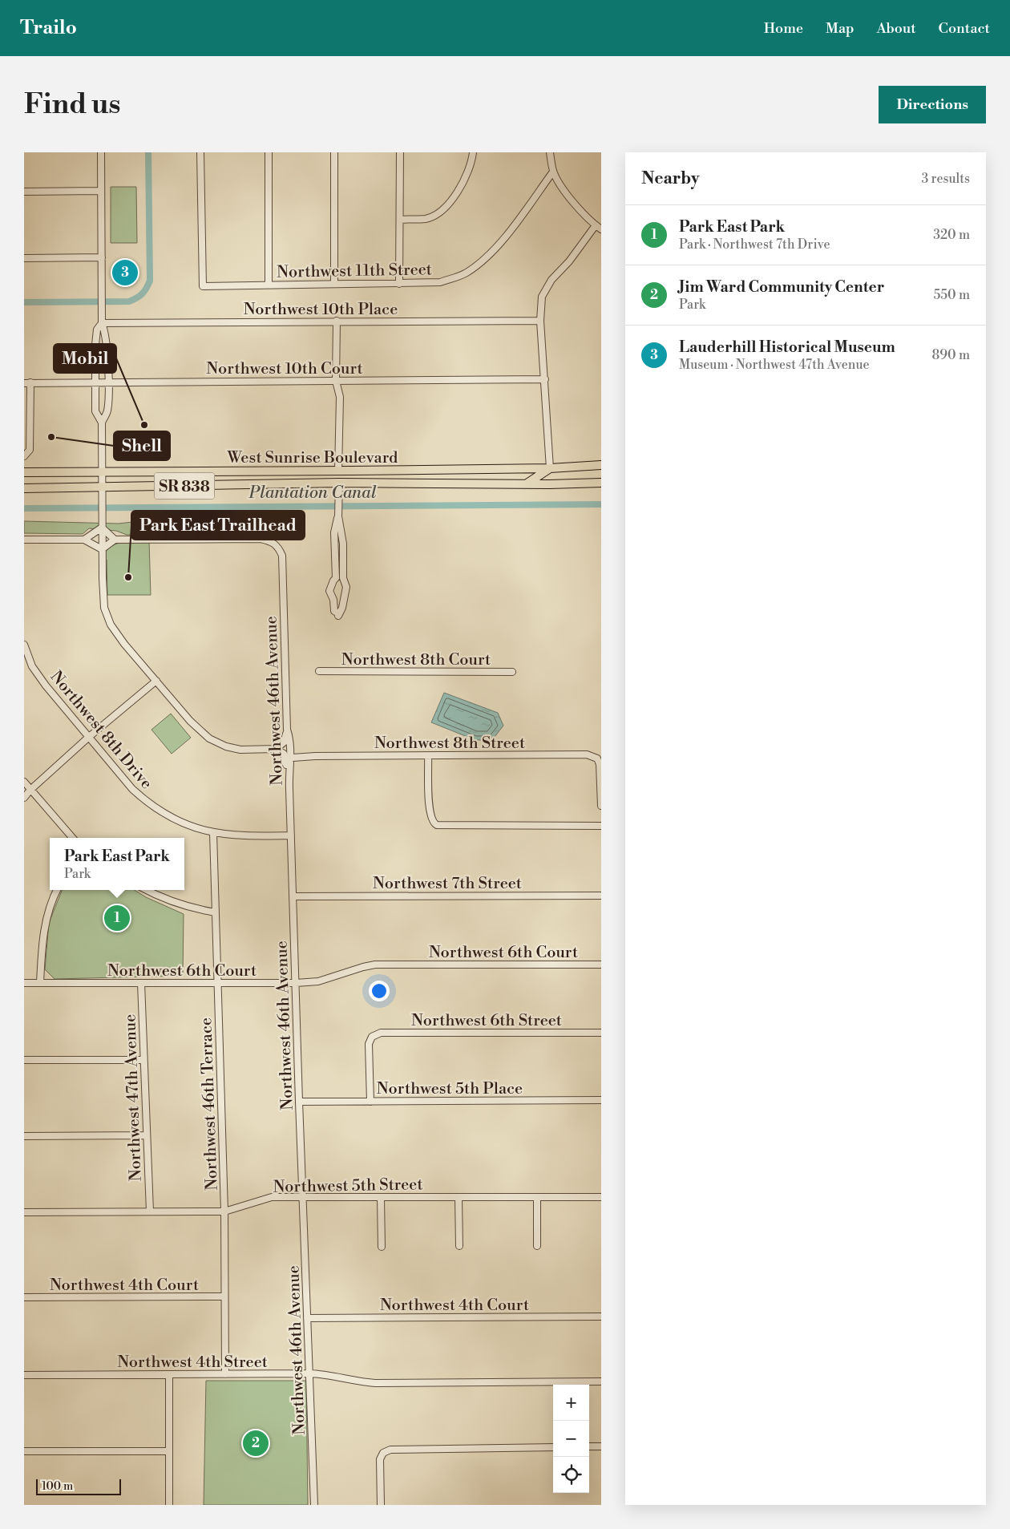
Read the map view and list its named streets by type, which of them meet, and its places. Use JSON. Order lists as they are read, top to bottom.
{
  "streets": {
    "main road": ["West Sunrise Boulevard", "SR 838"],
    "street": [
      "Northwest 11th Street",
      "Northwest 10th Place",
      "Northwest 10th Court",
      "Northwest 8th Court",
      "Northwest 46th Avenue",
      "Northwest 8th Drive",
      "Northwest 8th Street",
      "Northwest 7th Street",
      "Northwest 6th Court",
      "Northwest 6th Street",
      "Northwest 5th Place",
      "Northwest 47th Avenue",
      "Northwest 46th Terrace",
      "Northwest 5th Street",
      "Northwest 4th Court",
      "Northwest 4th Street"
    ]
  },
  "crossings": [
    ["Northwest 46th Avenue", "Northwest 8th Drive"],
    ["Northwest 46th Avenue", "Northwest 8th Street"],
    ["Northwest 46th Avenue", "Northwest 7th Street"],
    ["Northwest 46th Avenue", "Northwest 6th Court"],
    ["Northwest 46th Avenue", "Northwest 5th Place"],
    ["Northwest 46th Avenue", "Northwest 5th Street"],
    ["Northwest 46th Avenue", "Northwest 4th Court"],
    ["Northwest 46th Avenue", "Northwest 4th Street"],
    ["Northwest 8th Drive", "Northwest 46th Terrace"],
    ["Northwest 6th Court", "Northwest 47th Avenue"],
    ["Northwest 6th Court", "Northwest 46th Terrace"],
    ["Northwest 6th Street", "Northwest 5th Place"],
    ["Northwest 47th Avenue", "Northwest 5th Street"],
    ["Northwest 46th Terrace", "Northwest 5th Street"],
    ["Northwest 46th Terrace", "Northwest 4th Court"],
    ["Northwest 46th Terrace", "Northwest 4th Street"]
  ],
  "water": ["Plantation Canal"],
  "places": ["Mobil", "Shell", "Park East Trailhead"],
  "scale_bar": "100 m",
  "page": {
    "header": "Trailo",
    "nav": [
      "Home",
      "Map",
      "About",
      "Contact"
    ],
    "buttons": "Directions",
    "title": "Find us",
    "heading": ["Nearby", "3 results"],
    "list": [
      {
        "mark": "1",
        "name": "Park East Park",
        "note": "Park · Northwest 7th Drive",
        "value": "320 m"
      },
      {
        "mark": "2",
        "name": "Jim Ward Community Center",
        "note": "Park",
        "value": "550 m"
      },
      {
        "mark": "3",
        "name": "Lauderhill Historical Museum",
        "note": "Museum · Northwest 47th Avenue",
        "value": "890 m"
      }
    ],
    "pins": ["3", "1", "2"],
    "popup": ["Park East Park", "Park"],
    "map_buttons": ["+", "−"],
    "scale": "100 m"
  }
}
